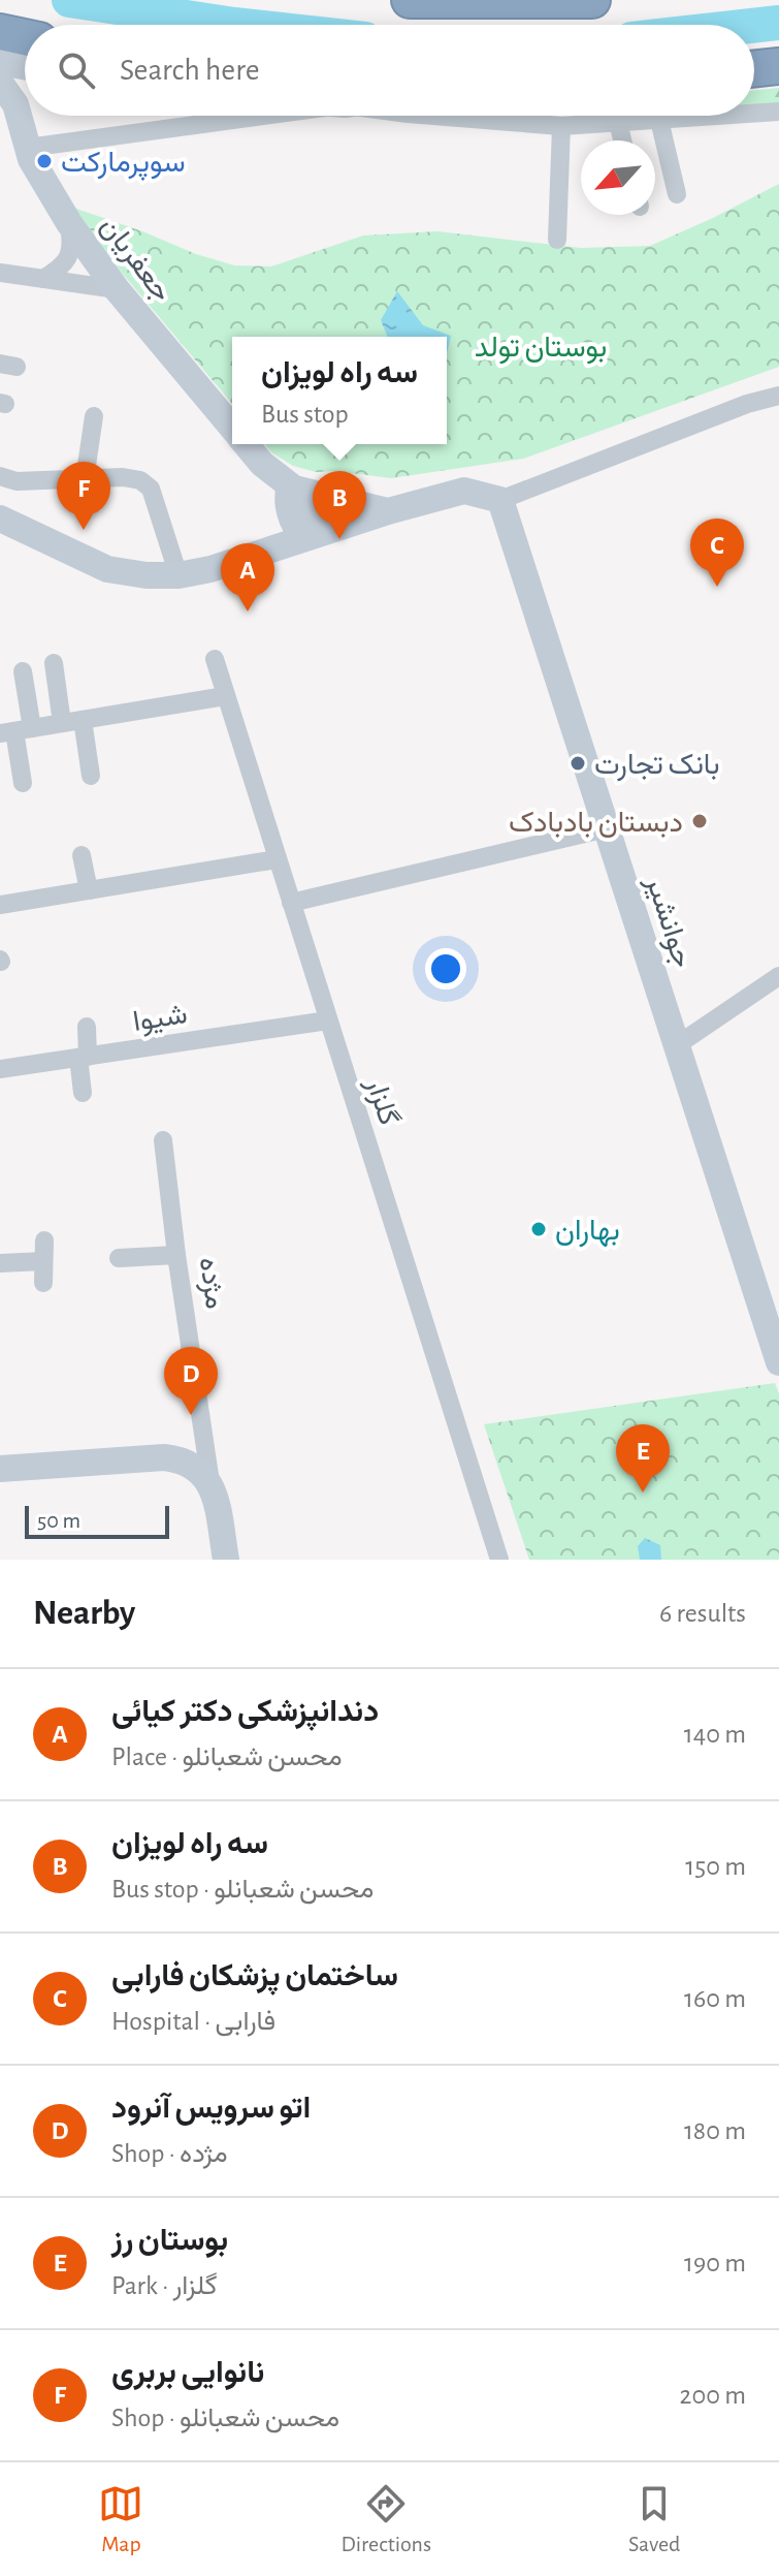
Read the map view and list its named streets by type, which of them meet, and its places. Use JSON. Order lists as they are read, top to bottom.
{
  "streets": {
    "main road": ["جعفریان", "جوانشیر", "مژده"],
    "street": ["شیوا", "گلزار"]
  },
  "crossings": [
    ["شیوا", "گلزار"]
  ],
  "parks": ["بوستان تولد"],
  "places": [
    "سوپرمارکت",
    "بانک تجارت",
    "دبستان بادبادک",
    "بهاران"
  ],
  "scale_bar": "50 m",
  "north": "bottom left",
  "page": {
    "search": "Search here",
    "popup": ["سه راه لویزان", "Bus stop"],
    "pins": [
      "F",
      "B",
      "C",
      "A",
      "D",
      "E"
    ],
    "scale": "50 m",
    "heading": ["Nearby", "6 results"],
    "list": [
      {
        "mark": "A",
        "name": "دندانپزشکی دکتر کیائی",
        "note": "Place · محسن شعبانلو",
        "value": "140 m"
      },
      {
        "mark": "B",
        "name": "سه راه لویزان",
        "note": "Bus stop · محسن شعبانلو",
        "value": "150 m"
      },
      {
        "mark": "C",
        "name": "ساختمان پزشکان فارابی",
        "note": "Hospital · فارابی",
        "value": "160 m"
      },
      {
        "mark": "D",
        "name": "اتو سرویس آنرود",
        "note": "Shop · مژده",
        "value": "180 m"
      },
      {
        "mark": "E",
        "name": "بوستان رز",
        "note": "Park · گلزار",
        "value": "190 m"
      },
      {
        "mark": "F",
        "name": "نانوایی بربری",
        "note": "Shop · محسن شعبانلو",
        "value": "200 m"
      }
    ],
    "nav": ["Map", "Directions", "Saved"]
  }
}
